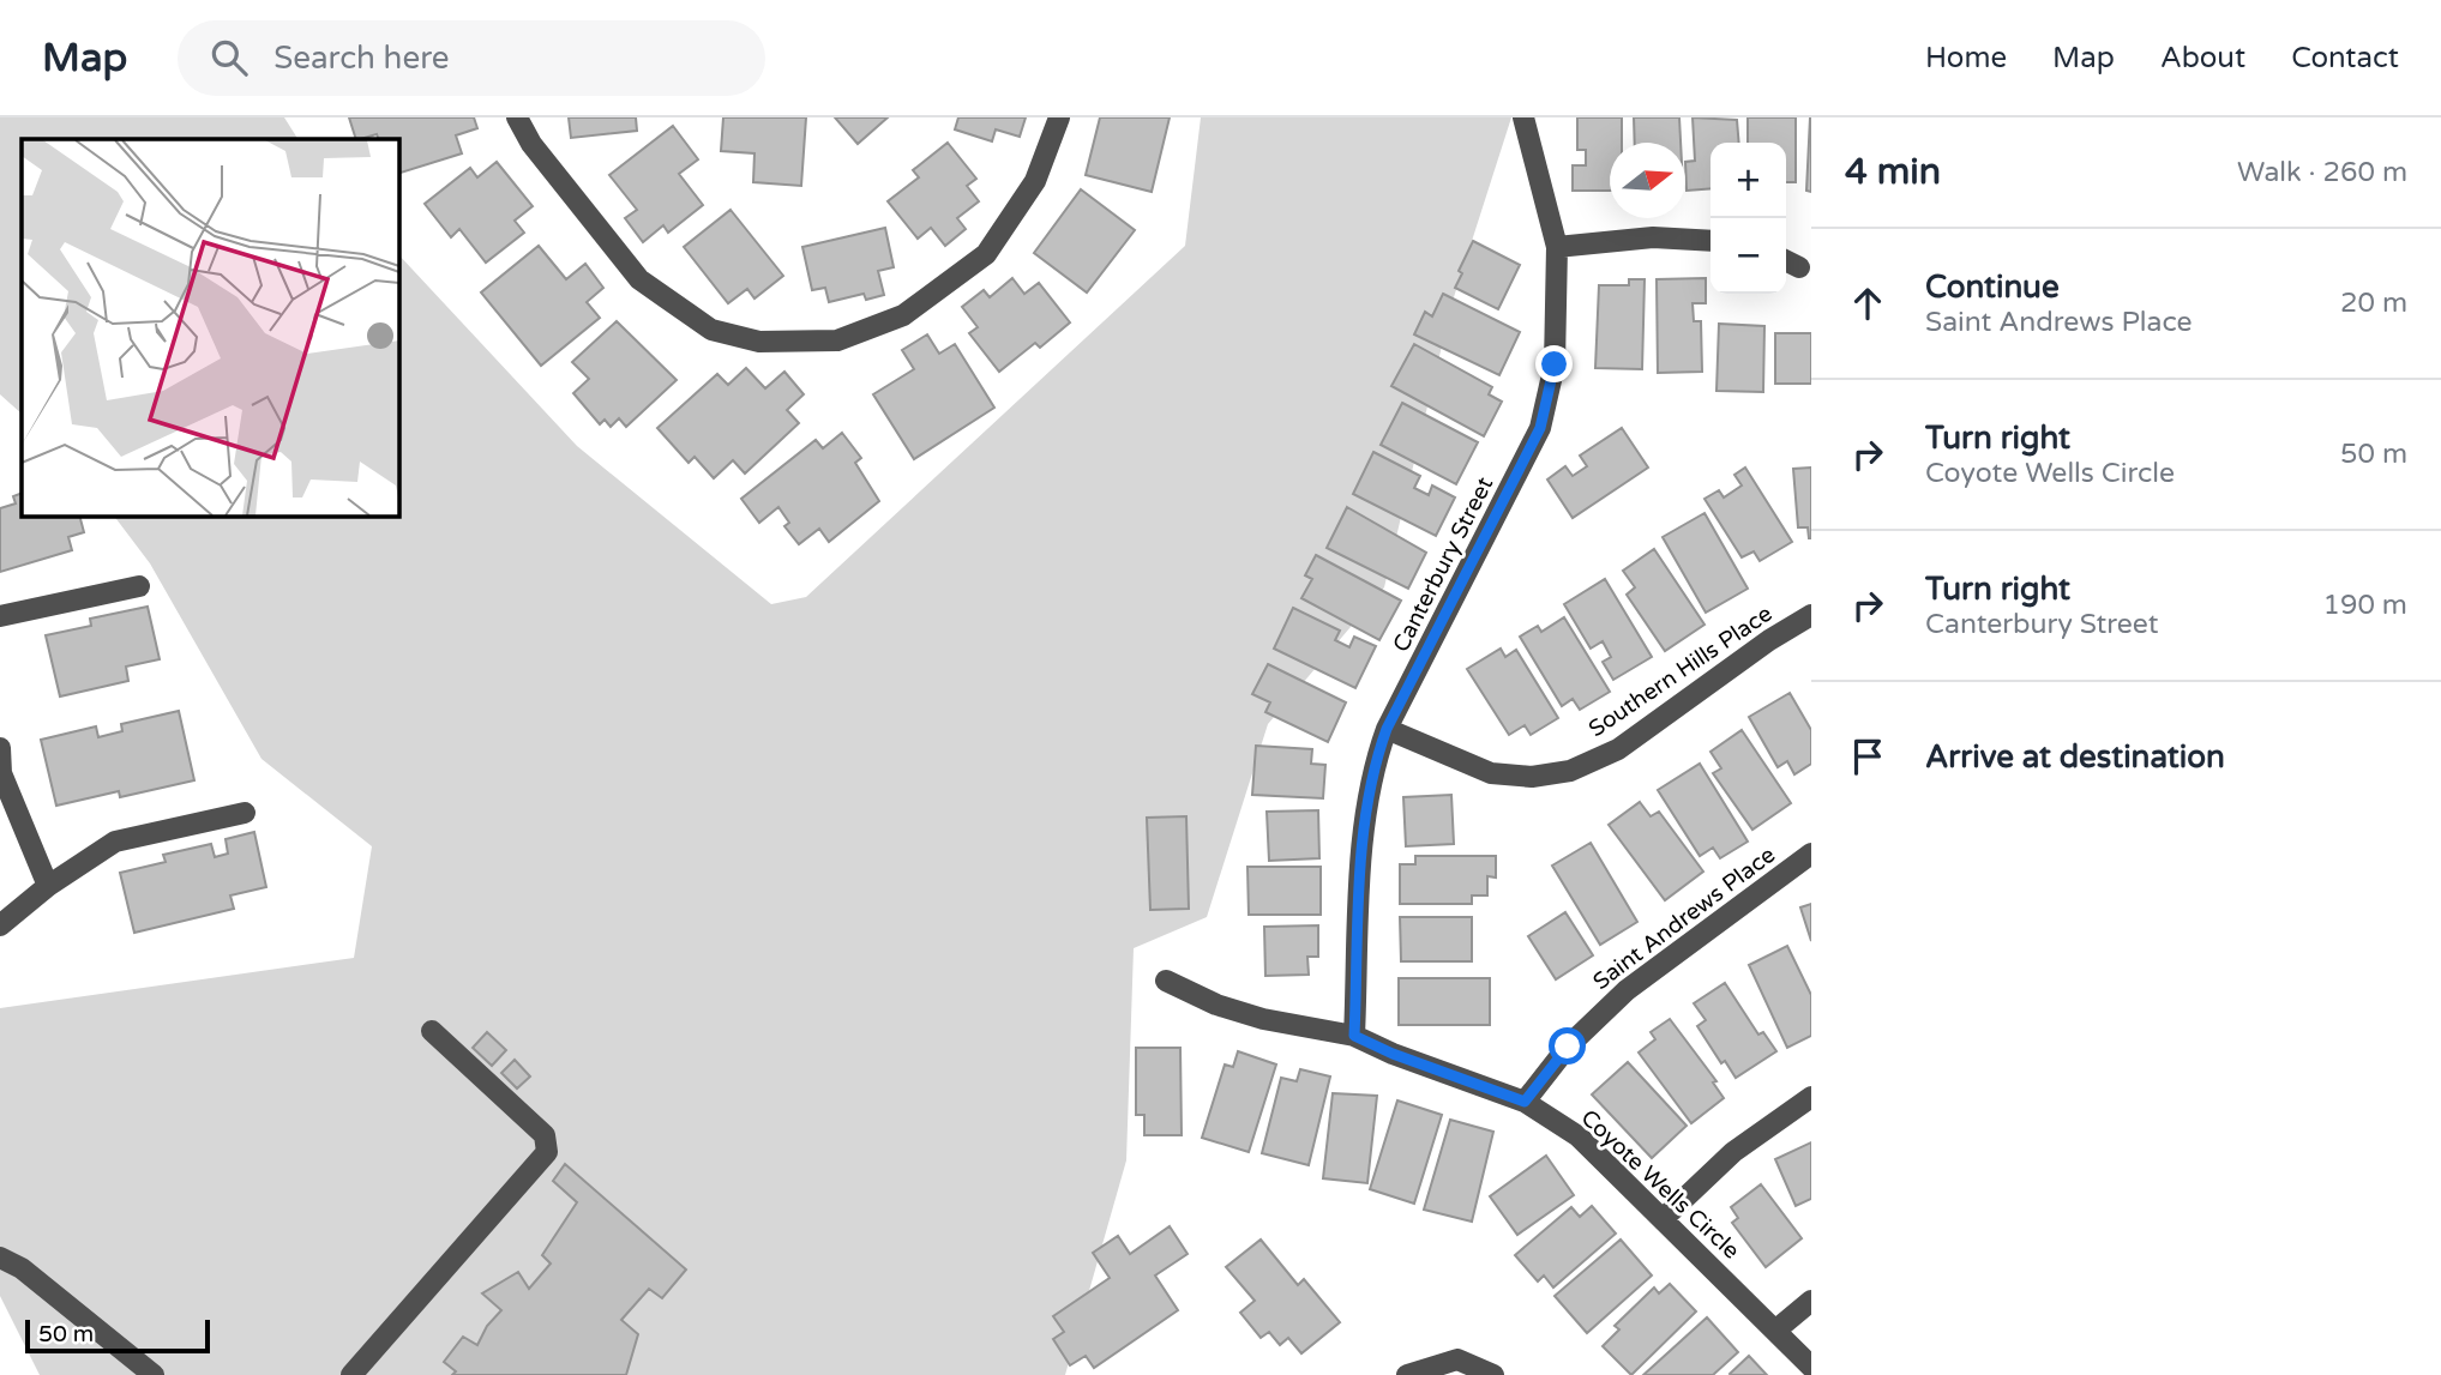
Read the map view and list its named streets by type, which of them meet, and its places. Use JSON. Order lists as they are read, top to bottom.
{
  "streets": {
    "street": [
      "Canterbury Street",
      "Southern Hills Place",
      "Saint Andrews Place",
      "Coyote Wells Circle"
    ]
  },
  "crossings": [
    ["Canterbury Street", "Southern Hills Place"],
    ["Canterbury Street", "Coyote Wells Circle"],
    ["Saint Andrews Place", "Coyote Wells Circle"]
  ],
  "scale_bar": "50 m",
  "north": "right",
  "page": {
    "header": "Map",
    "search": "Search here",
    "nav": [
      "Home",
      "Map",
      "About",
      "Contact"
    ],
    "heading": ["4 min", "Walk · 260 m"],
    "map_buttons": ["+", "−"],
    "list": [
      ["Continue", "Saint Andrews Place", "20 m"],
      ["Turn right", "Coyote Wells Circle", "50 m"],
      ["Turn right", "Canterbury Street", "190 m"],
      "Arrive at destination"
    ],
    "scale": "50 m"
  }
}
